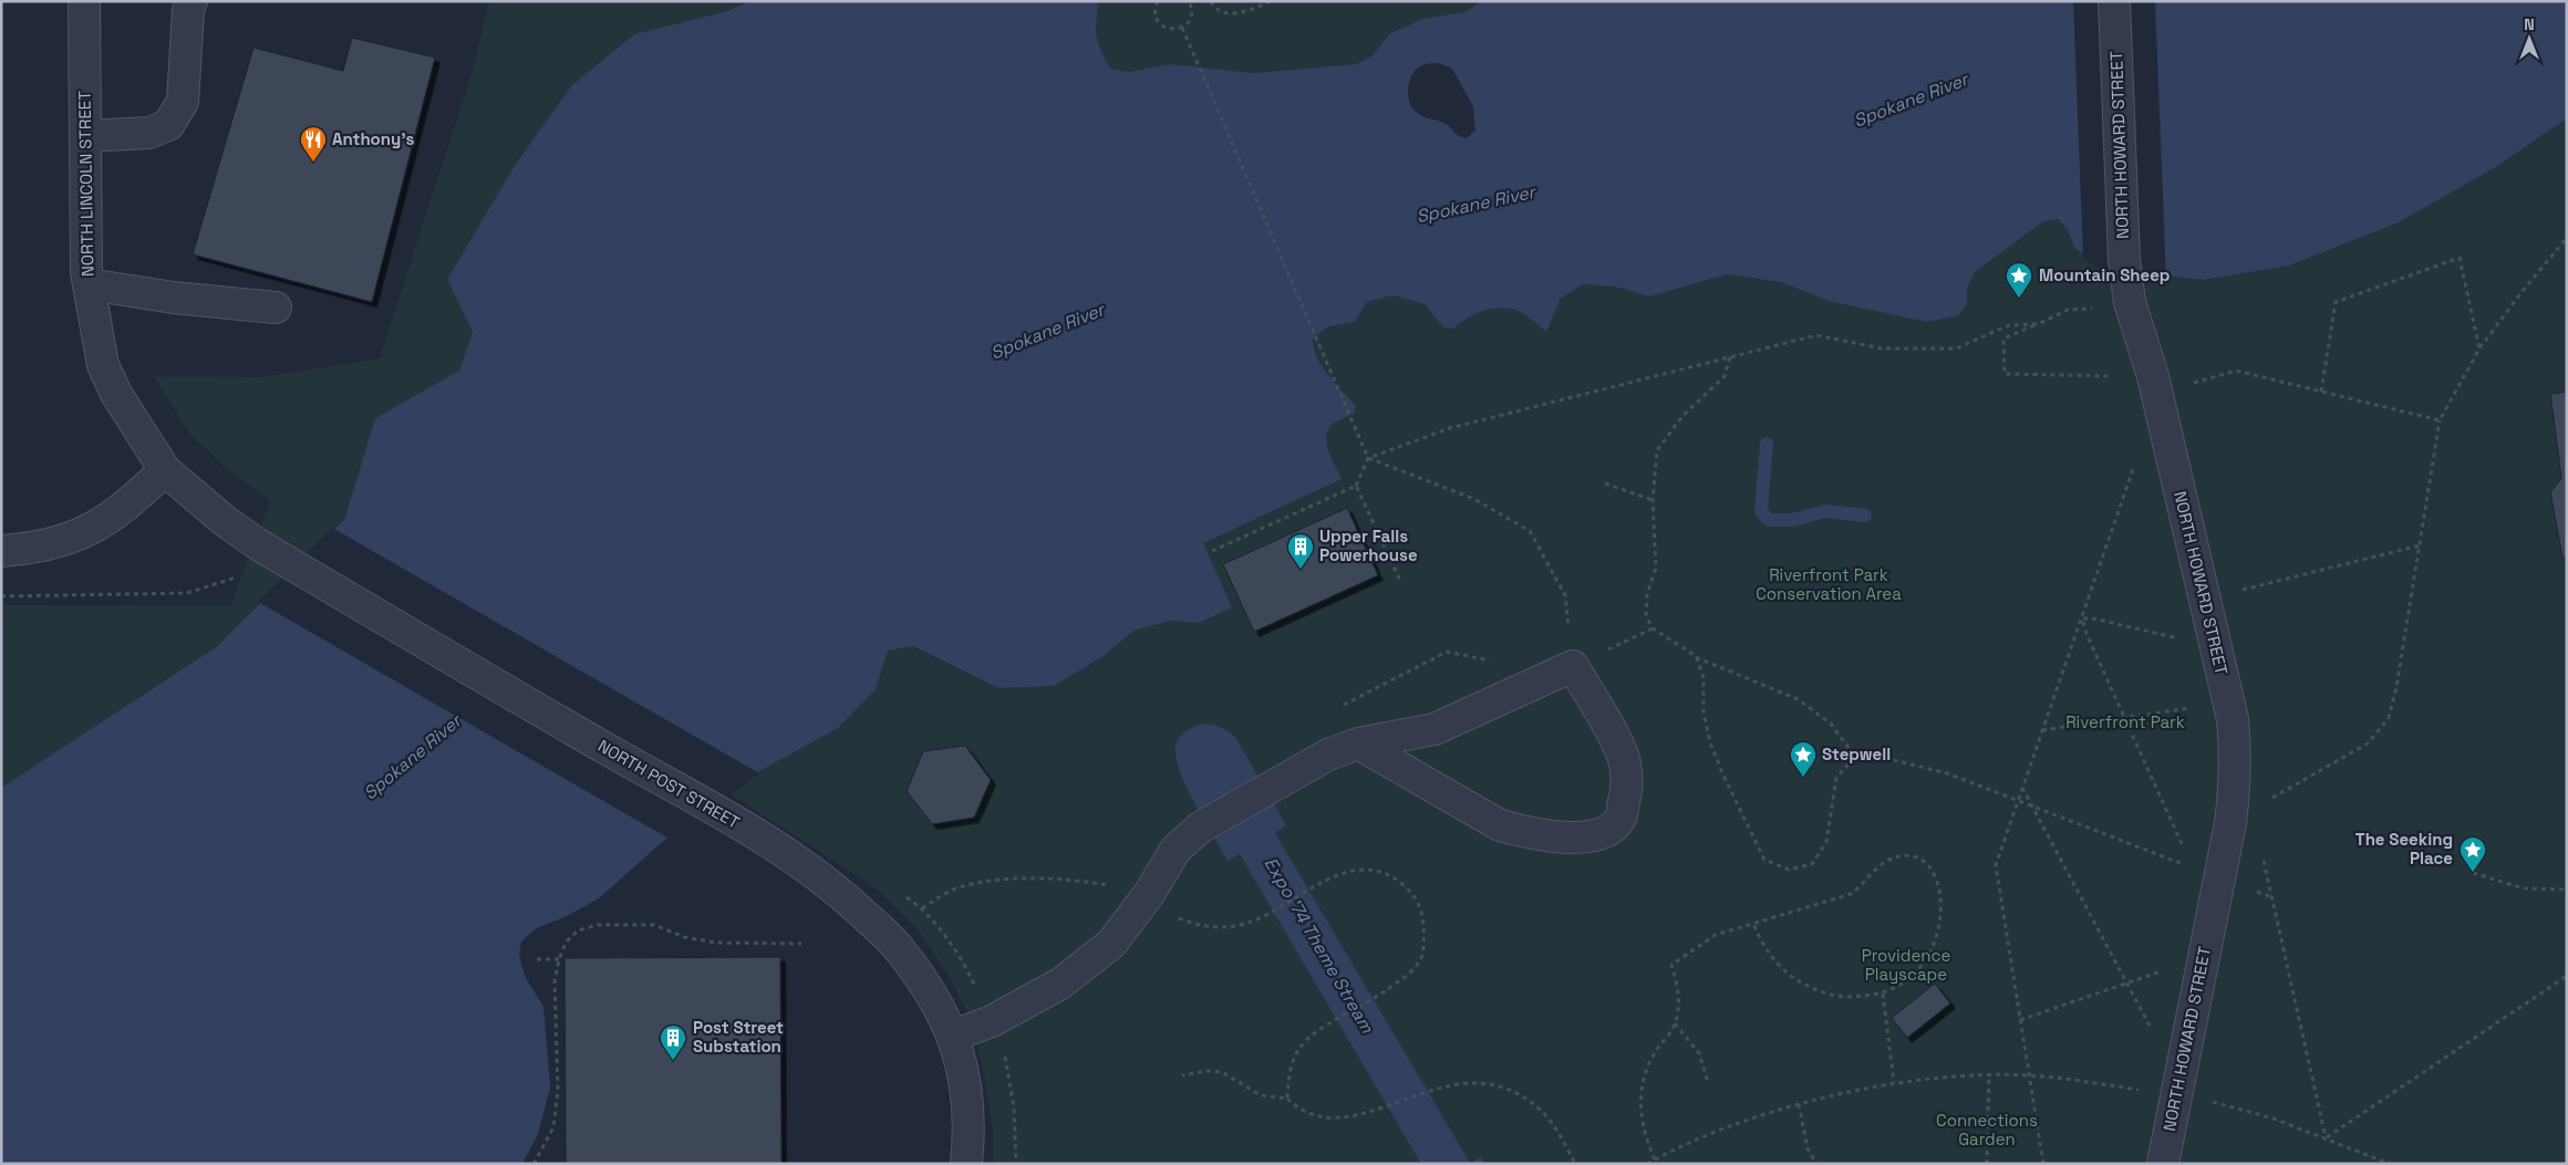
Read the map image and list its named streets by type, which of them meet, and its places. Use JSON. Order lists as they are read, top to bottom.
{
  "streets": {
    "street": ["NORTH HOWARD STREET", "NORTH LINCOLN STREET", "NORTH POST STREET"]
  },
  "crossings": [
    ["NORTH LINCOLN STREET", "NORTH POST STREET"]
  ],
  "water": ["Spokane River", "Expo '74 Theme Stream"],
  "parks": [
    "Riverfront Park Conservation Area",
    "Riverfront Park",
    "Providence Playscape",
    "Connections Garden"
  ],
  "places": {
    "restaurant": ["Anthony's"],
    "place": ["Mountain Sheep", "Stepwell", "The Seeking Place"],
    "building": ["Upper Falls Powerhouse", "Post Street Substation"]
  },
  "north": "top"
}
